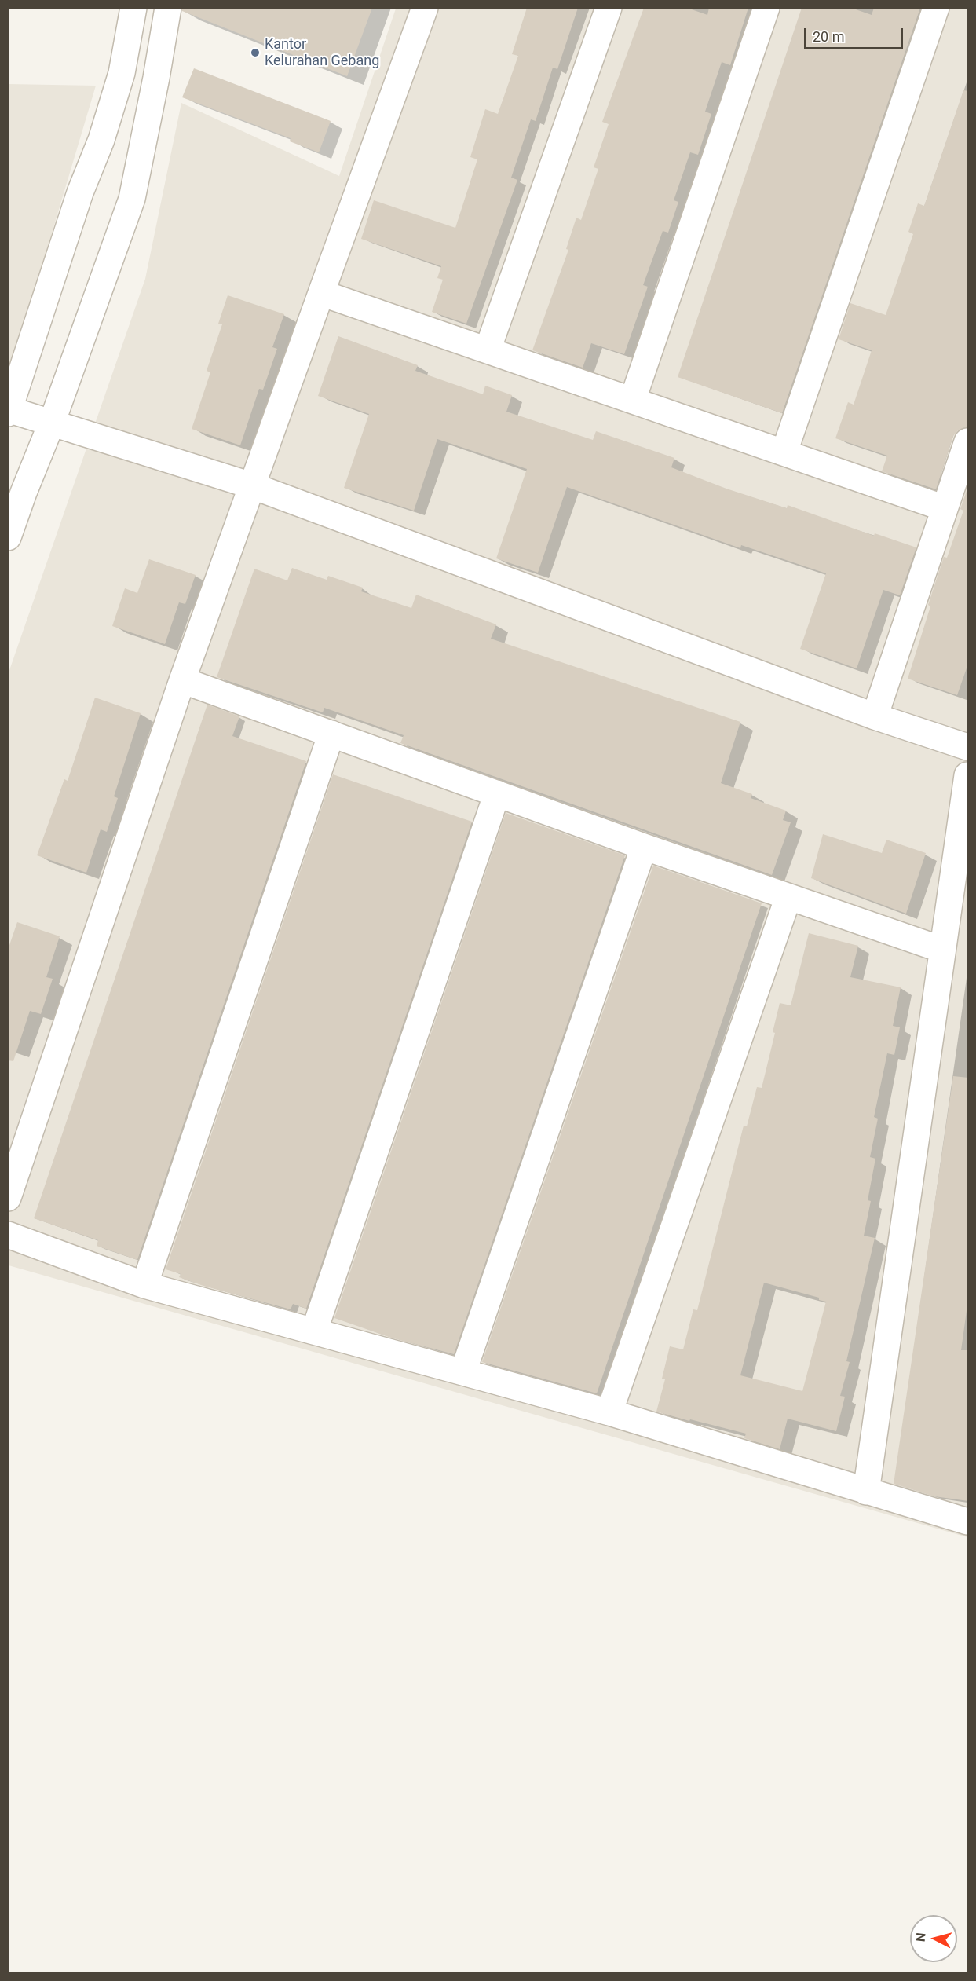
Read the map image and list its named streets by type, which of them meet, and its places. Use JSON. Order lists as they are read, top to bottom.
{
  "places": ["Kantor Kelurahan Gebang"],
  "scale_bar": "20 m",
  "north": "left"
}
